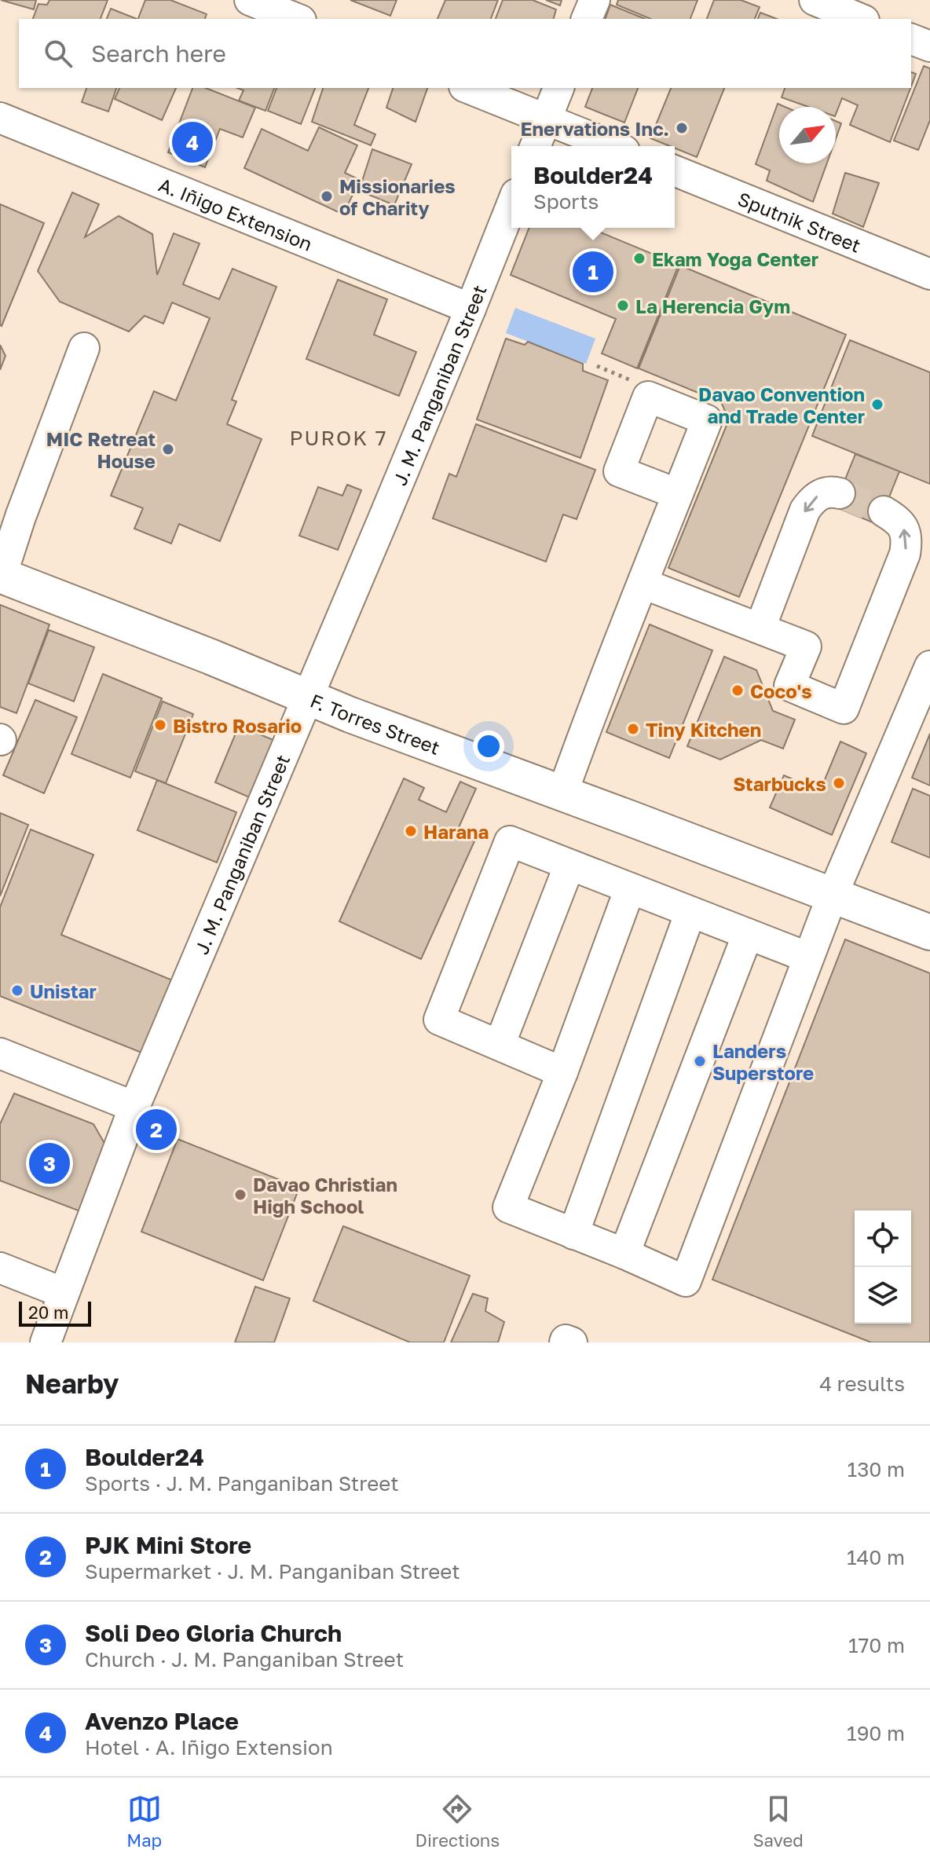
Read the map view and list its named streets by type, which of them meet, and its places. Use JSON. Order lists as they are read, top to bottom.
{
  "streets": {
    "main road": ["F. Torres Street"],
    "street": ["A. Iñigo Extension", "Sputnik Street", "J. M. Panganiban Street"]
  },
  "crossings": [
    ["A. Iñigo Extension", "J. M. Panganiban Street"],
    ["J. M. Panganiban Street", "F. Torres Street"]
  ],
  "districts": ["PUROK 7"],
  "places": [
    "Enervations Inc.",
    "Missionaries of Charity",
    "Ekam Yoga Center",
    "La Herencia Gym",
    "Davao Convention and Trade Center",
    "MIC Retreat House",
    "Coco's",
    "Bistro Rosario",
    "Tiny Kitchen",
    "Starbucks",
    "Harana",
    "Unistar",
    "Landers Superstore",
    "Davao Christian High School"
  ],
  "scale_bar": "20 m",
  "north": "top right",
  "page": {
    "search": "Search here",
    "pins": [
      "4",
      "1",
      "2",
      "3"
    ],
    "popup": ["Boulder24", "Sports"],
    "scale": "20 m",
    "heading": ["Nearby", "4 results"],
    "list": [
      {
        "mark": "1",
        "name": "Boulder24",
        "note": "Sports · J. M. Panganiban Street",
        "value": "130 m"
      },
      {
        "mark": "2",
        "name": "PJK Mini Store",
        "note": "Supermarket · J. M. Panganiban Street",
        "value": "140 m"
      },
      {
        "mark": "3",
        "name": "Soli Deo Gloria Church",
        "note": "Church · J. M. Panganiban Street",
        "value": "170 m"
      },
      {
        "mark": "4",
        "name": "Avenzo Place",
        "note": "Hotel · A. Iñigo Extension",
        "value": "190 m"
      }
    ],
    "nav": ["Map", "Directions", "Saved"]
  }
}
